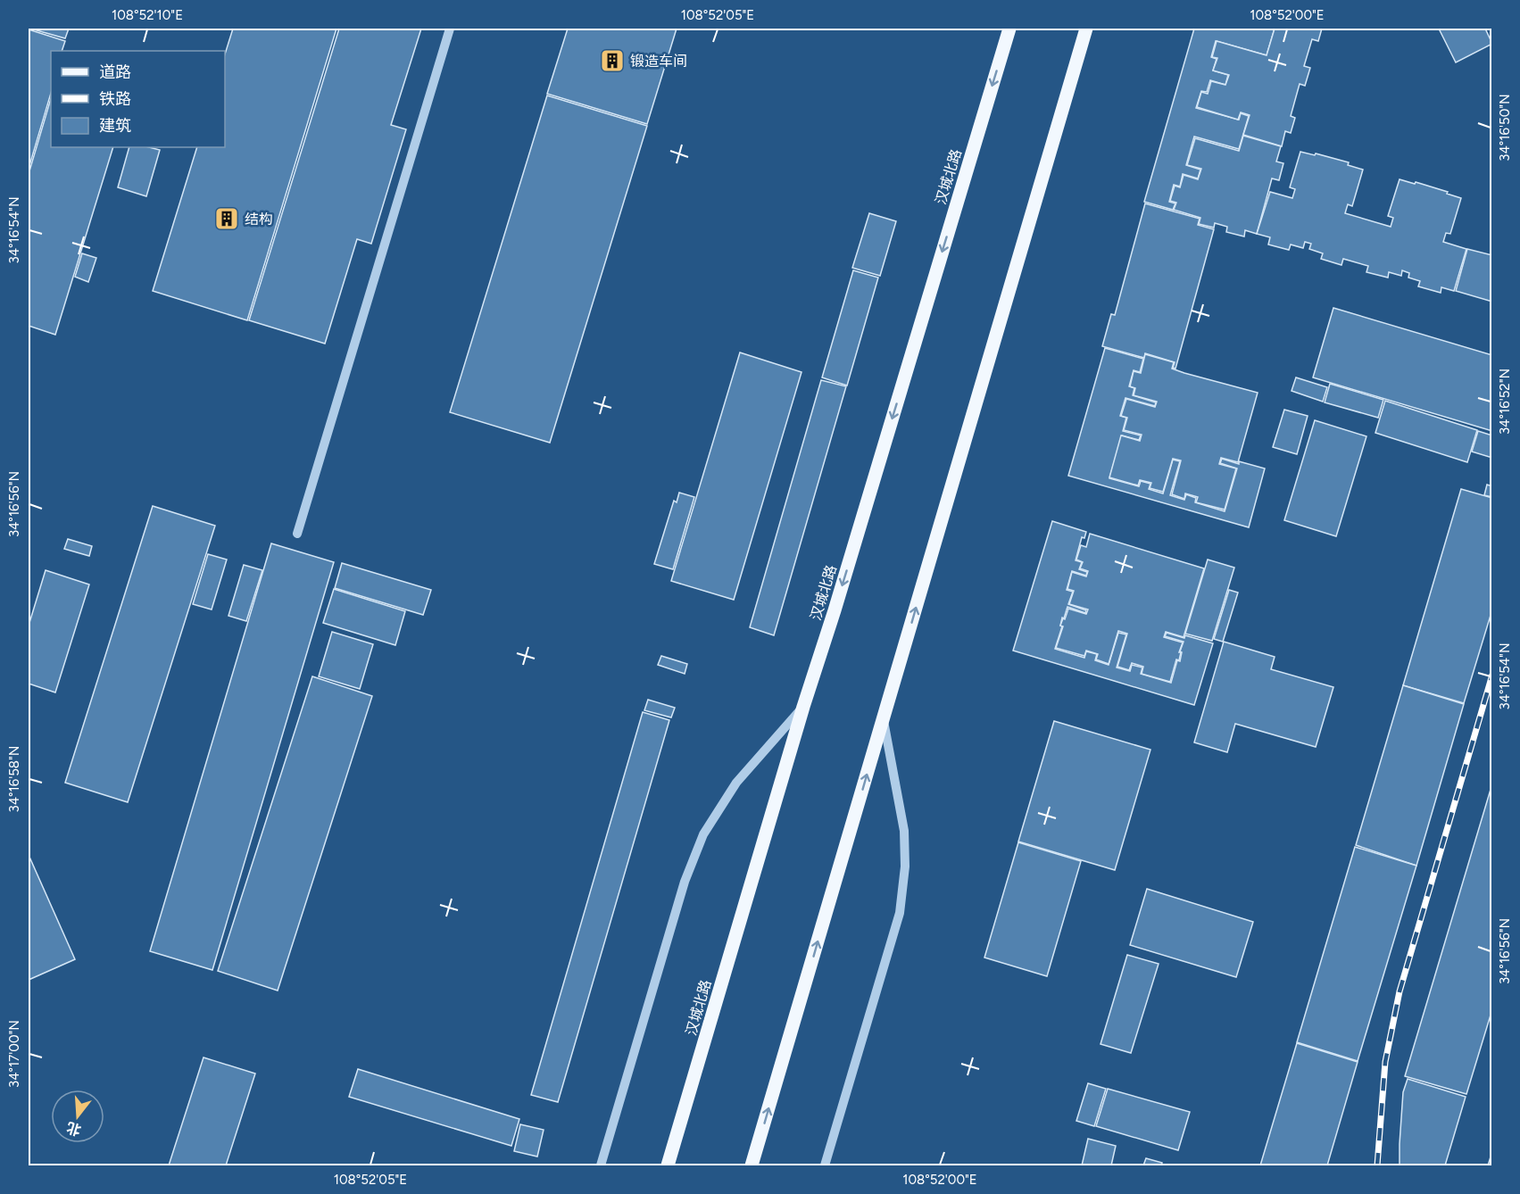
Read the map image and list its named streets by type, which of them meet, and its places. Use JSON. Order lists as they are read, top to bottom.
{
  "streets": {
    "main road": ["汉城北路"]
  },
  "places": {
    "building": ["锻造车间", "结构"]
  },
  "legend": ["道路", "铁路", "建筑"],
  "north": "bottom",
  "coordinates": [
    "108°52'10\"E",
    "108°52'05\"E",
    "108°52'00\"E",
    "34°16'50\"N",
    "34°16'54\"N",
    "34°16'52\"N",
    "34°16'56\"N",
    "34°16'58\"N",
    "34°17'00\"N"
  ]
}
